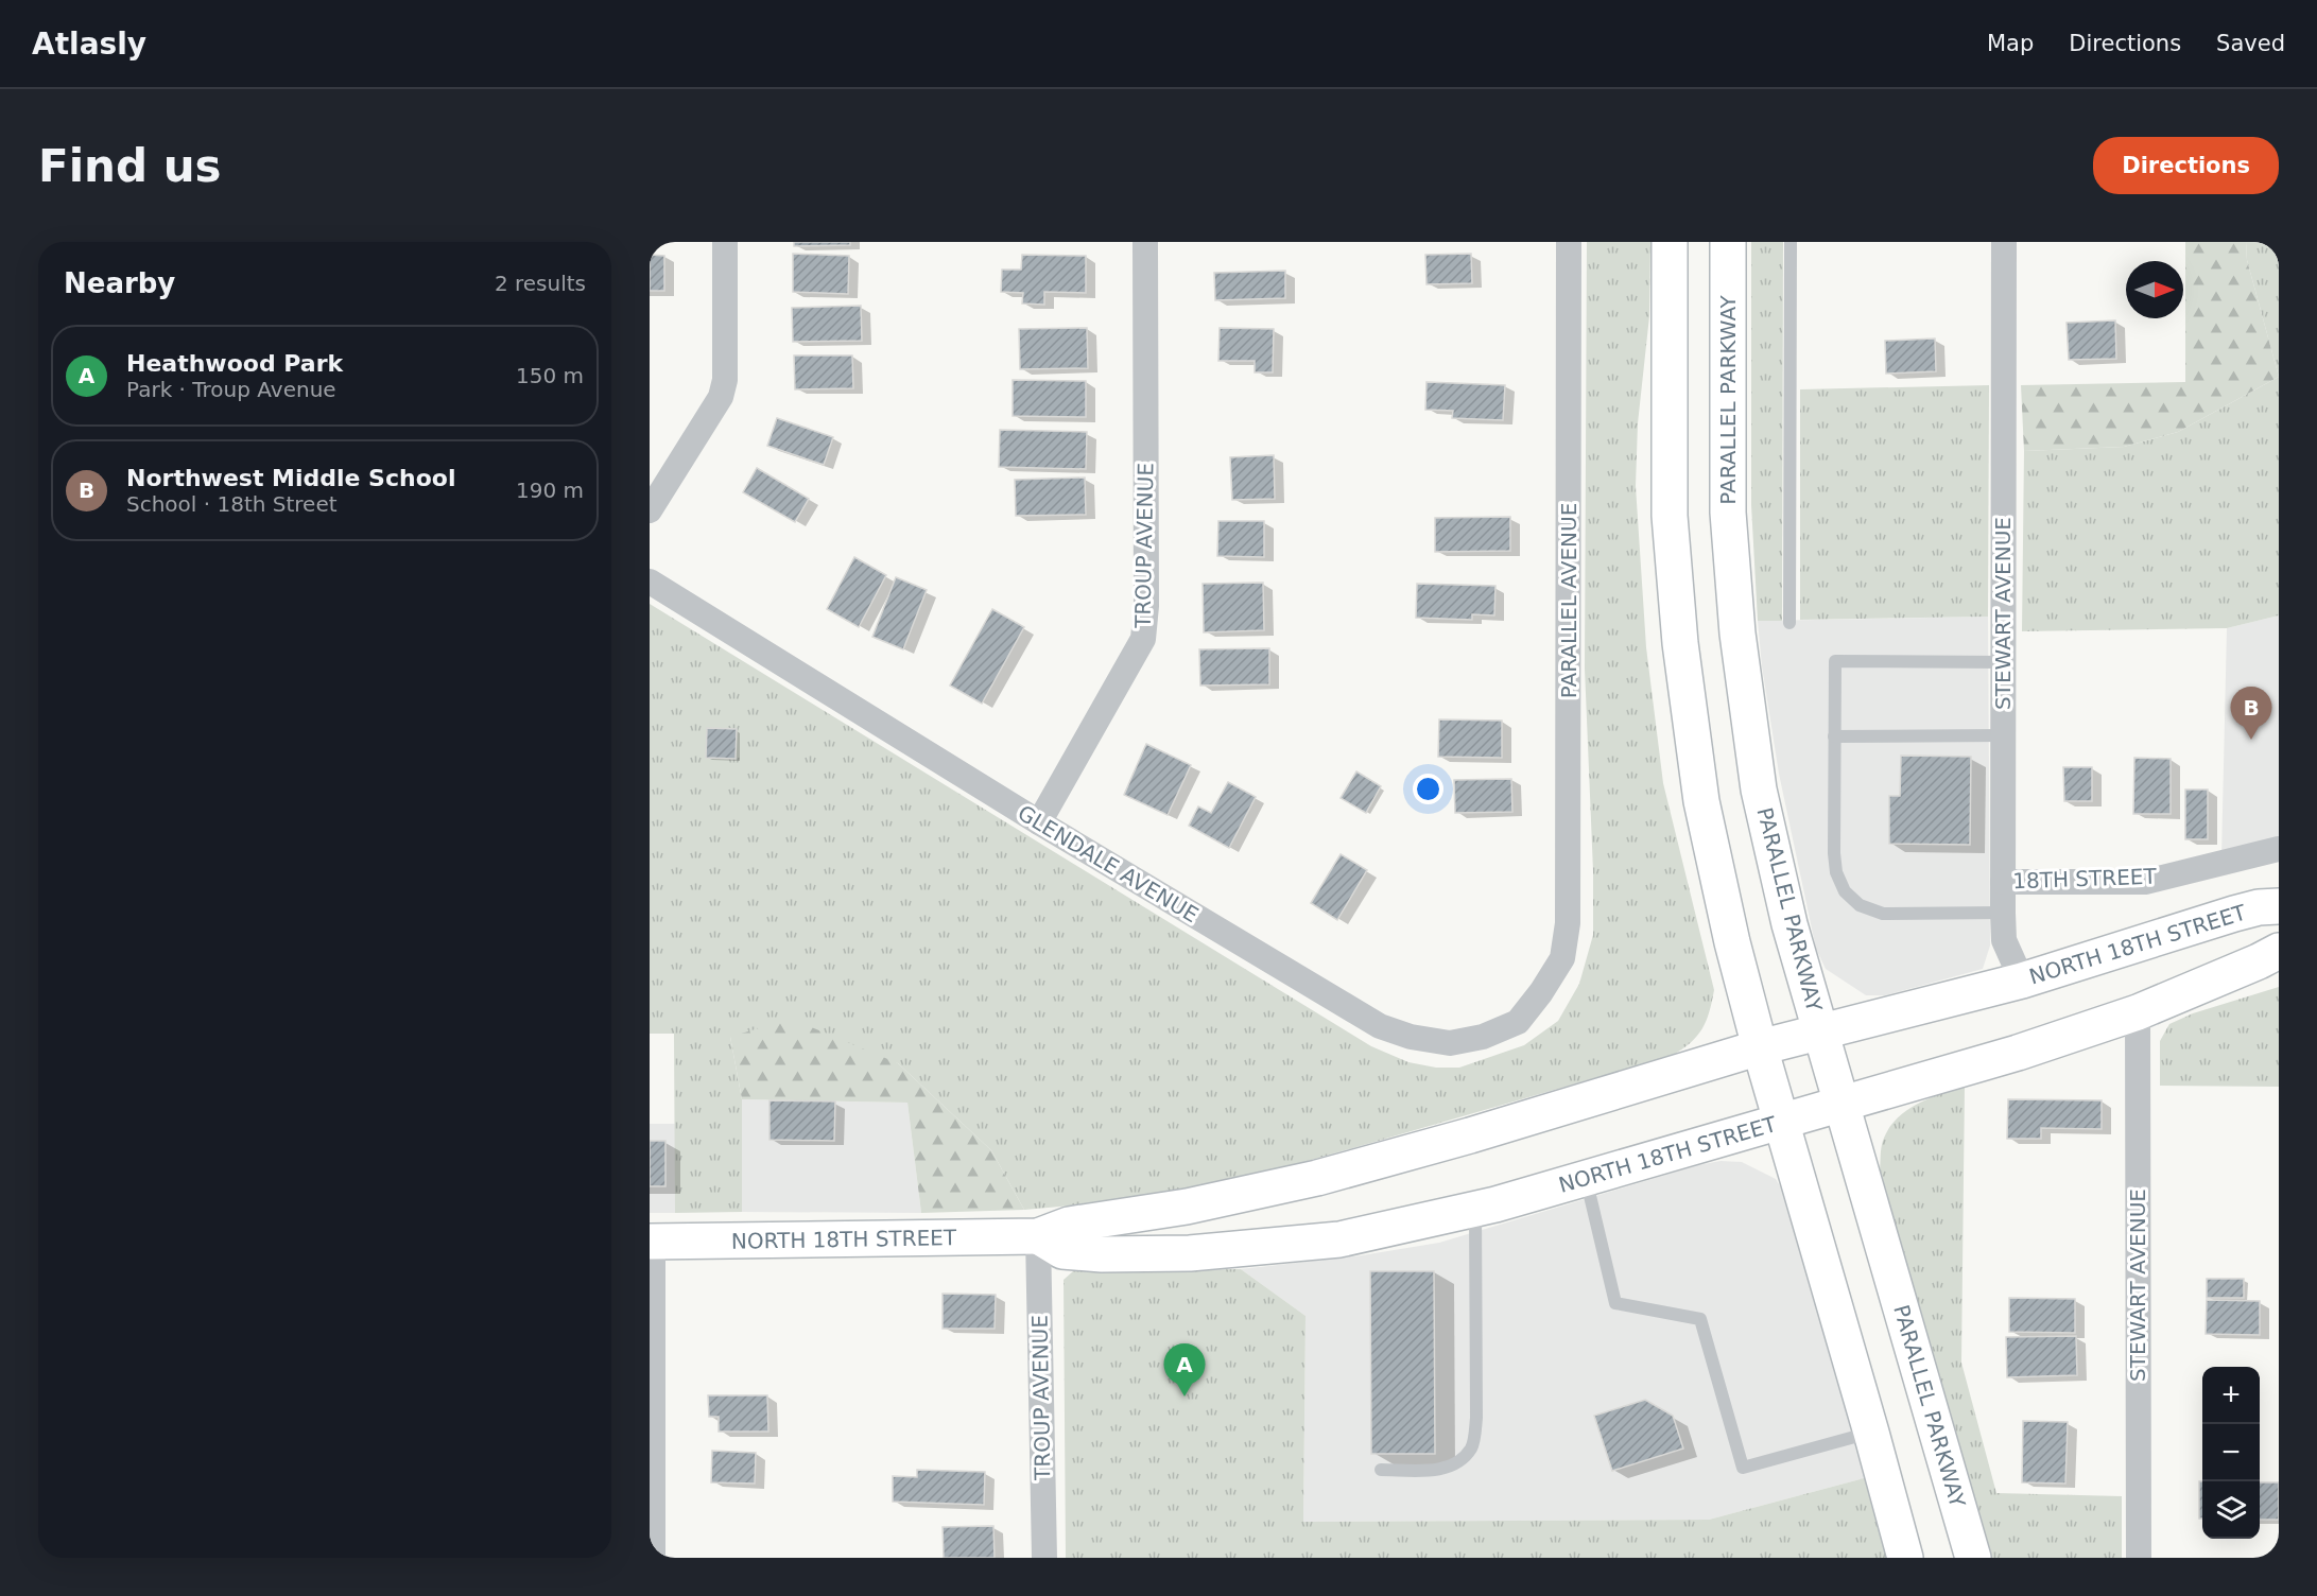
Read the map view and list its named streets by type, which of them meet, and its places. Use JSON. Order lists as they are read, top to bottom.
{
  "streets": {
    "main road": ["PARALLEL PARKWAY", "NORTH 18TH STREET"],
    "street": [
      "TROUP AVENUE",
      "PARALLEL AVENUE",
      "STEWART AVENUE",
      "GLENDALE AVENUE",
      "18TH STREET"
    ]
  },
  "crossings": [
    ["PARALLEL PARKWAY", "NORTH 18TH STREET"],
    ["TROUP AVENUE", "GLENDALE AVENUE"],
    ["TROUP AVENUE", "NORTH 18TH STREET"],
    ["PARALLEL AVENUE", "GLENDALE AVENUE"],
    ["STEWART AVENUE", "18TH STREET"],
    ["STEWART AVENUE", "NORTH 18TH STREET"]
  ],
  "north": "right",
  "page": {
    "header": "Atlasly",
    "nav": ["Map", "Directions", "Saved"],
    "buttons": "Directions",
    "title": "Find us",
    "heading": ["Nearby", "2 results"],
    "list": [
      {
        "mark": "A",
        "name": "Heathwood Park",
        "note": "Park · Troup Avenue",
        "value": "150 m"
      },
      {
        "mark": "B",
        "name": "Northwest Middle School",
        "note": "School · 18th Street",
        "value": "190 m"
      }
    ],
    "pins": ["B", "A"],
    "map_buttons": ["+", "−"]
  }
}
